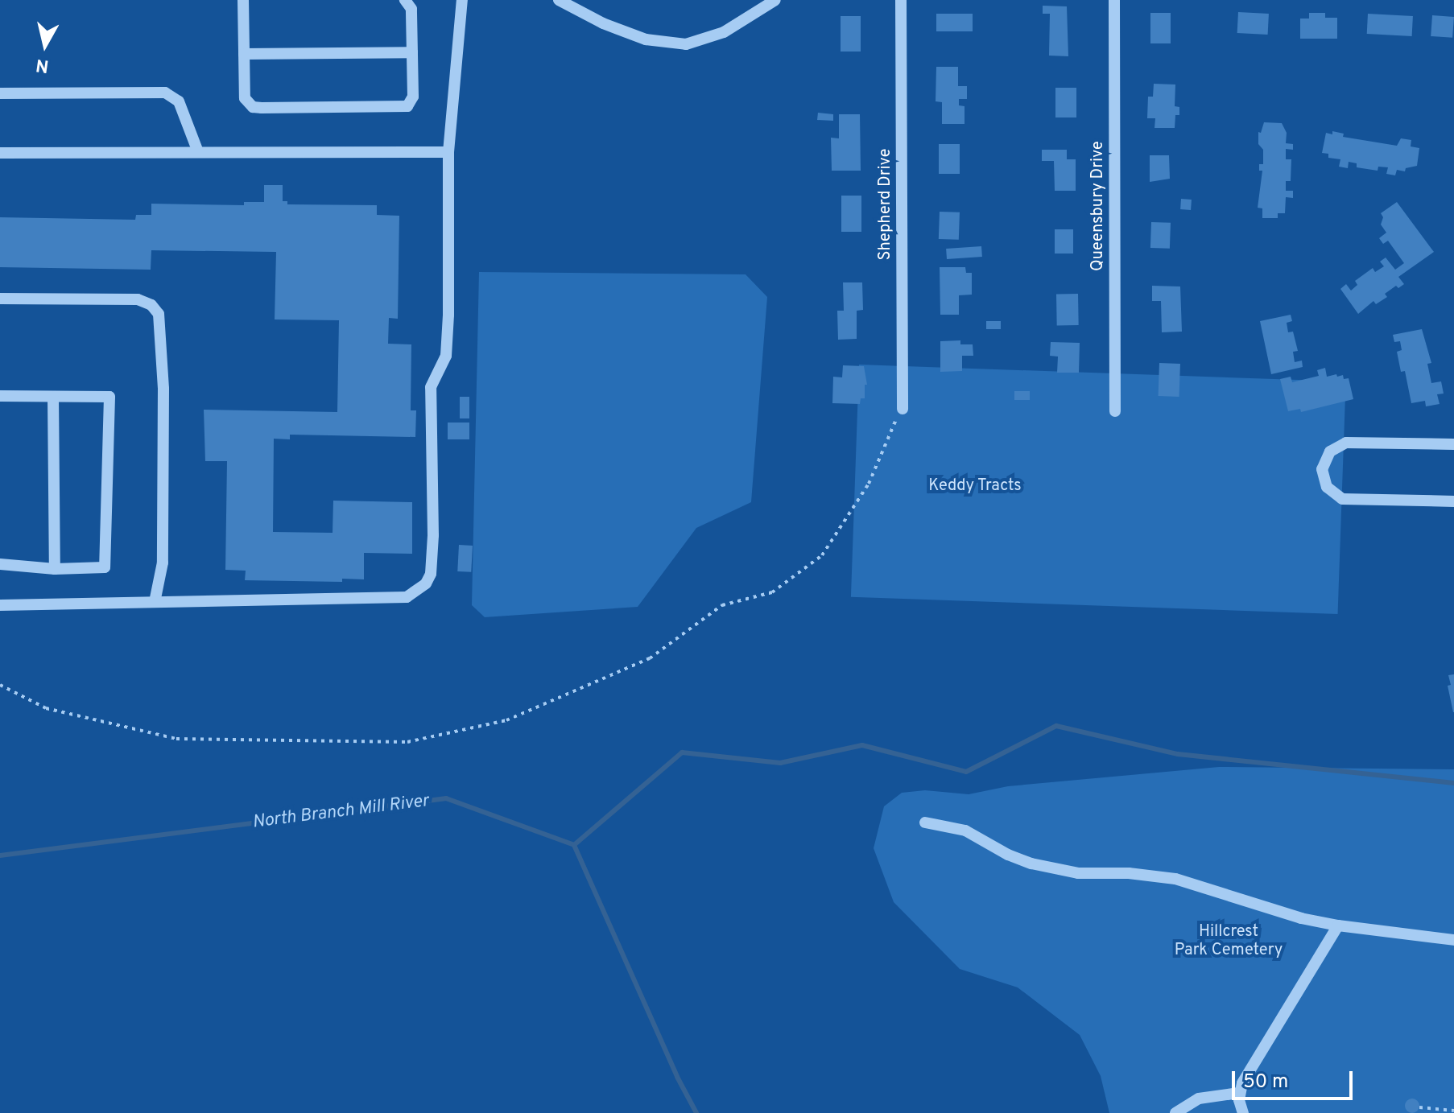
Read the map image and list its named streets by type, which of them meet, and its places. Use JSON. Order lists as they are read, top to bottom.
{
  "streets": {
    "street": ["Shepherd Drive", "Queensbury Drive"]
  },
  "water": ["North Branch Mill River"],
  "parks": ["Keddy Tracts", "Hillcrest Park Cemetery"],
  "scale_bar": "50 m",
  "north": "bottom"
}
